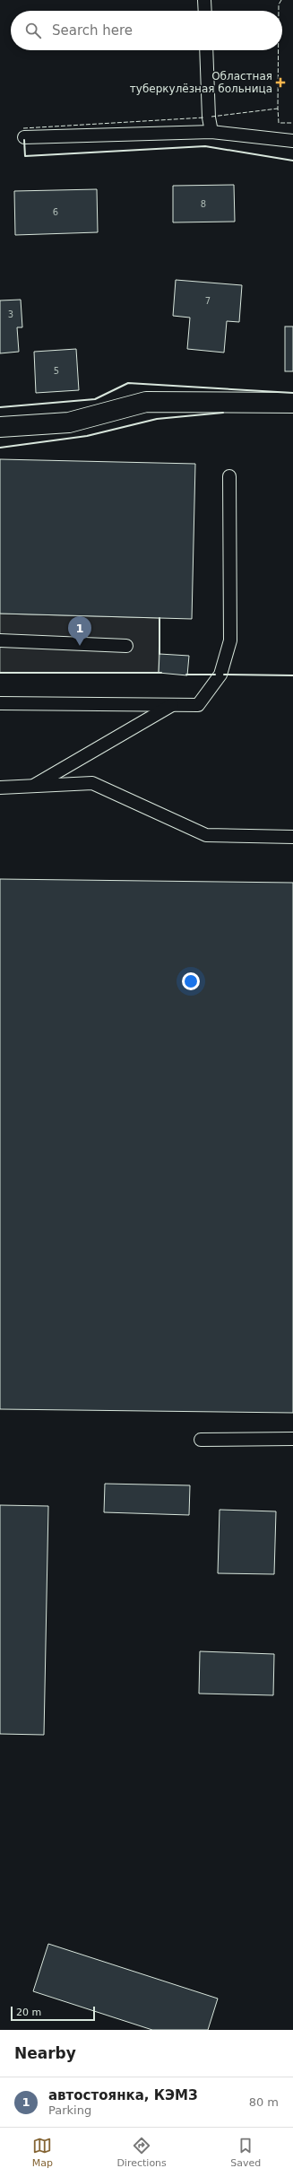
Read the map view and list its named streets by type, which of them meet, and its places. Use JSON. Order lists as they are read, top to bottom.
{
  "places": {
    "health": ["Областная туберкулёзная больница"]
  },
  "house_numbers": [
    "8",
    "6",
    "7",
    "3",
    "5"
  ],
  "scale_bar": "20 m",
  "page": {
    "search": "Search here",
    "pins": "1",
    "scale": "20 m",
    "heading": "Nearby",
    "list": [
      {
        "mark": "1",
        "name": "автостоянка, КЭМЗ",
        "note": "Parking",
        "value": "80 m"
      }
    ],
    "nav": ["Map", "Directions", "Saved"]
  }
}
